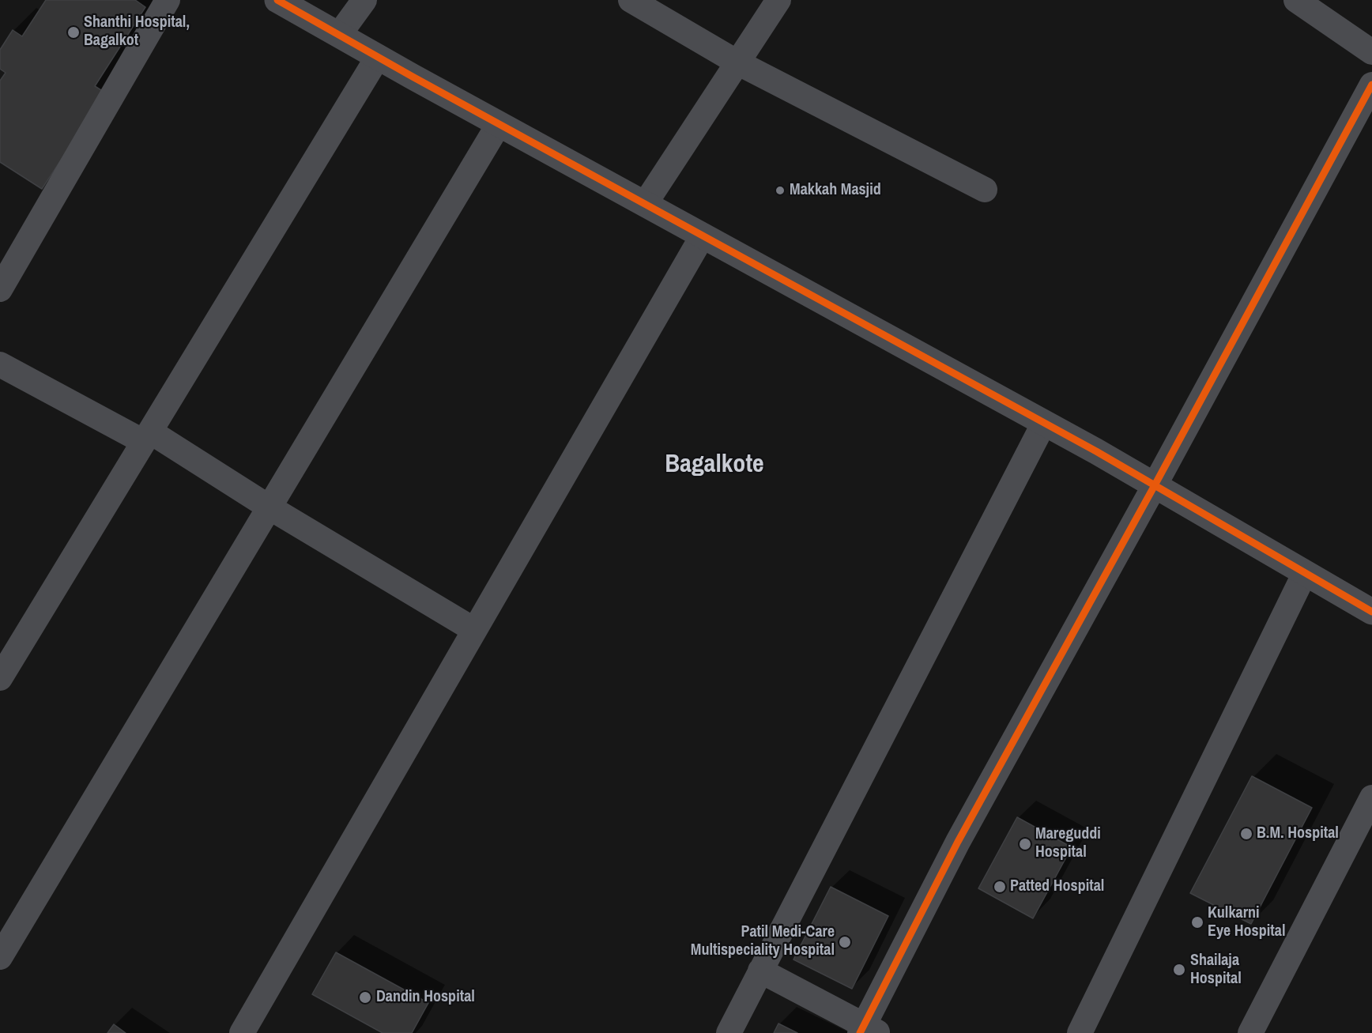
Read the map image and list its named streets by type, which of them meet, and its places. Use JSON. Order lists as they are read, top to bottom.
{
  "districts": ["Bagalkote"],
  "places": [
    "Shanthi Hospital, Bagalkot",
    "Makkah Masjid",
    "B.M. Hospital",
    "Mareguddi Hospital",
    "Patted Hospital",
    "Kulkarni Eye Hospital",
    "Patil Medi-Care Multispeciality Hospital",
    "Shailaja Hospital",
    "Dandin Hospital"
  ]
}
